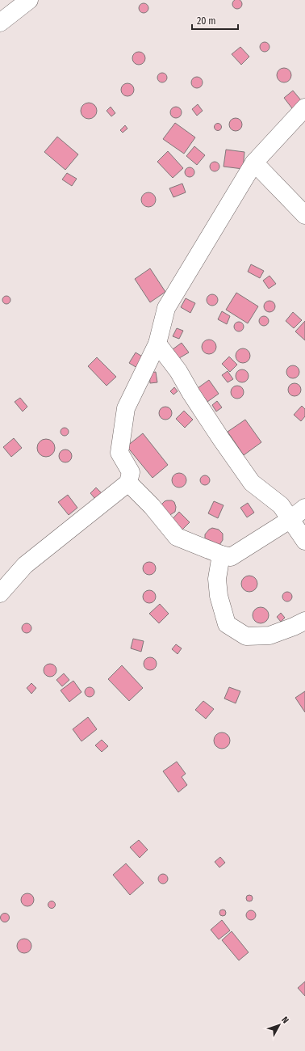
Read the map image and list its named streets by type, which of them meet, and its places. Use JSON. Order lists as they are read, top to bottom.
{
  "scale_bar": "20 m",
  "north": "top right"
}
